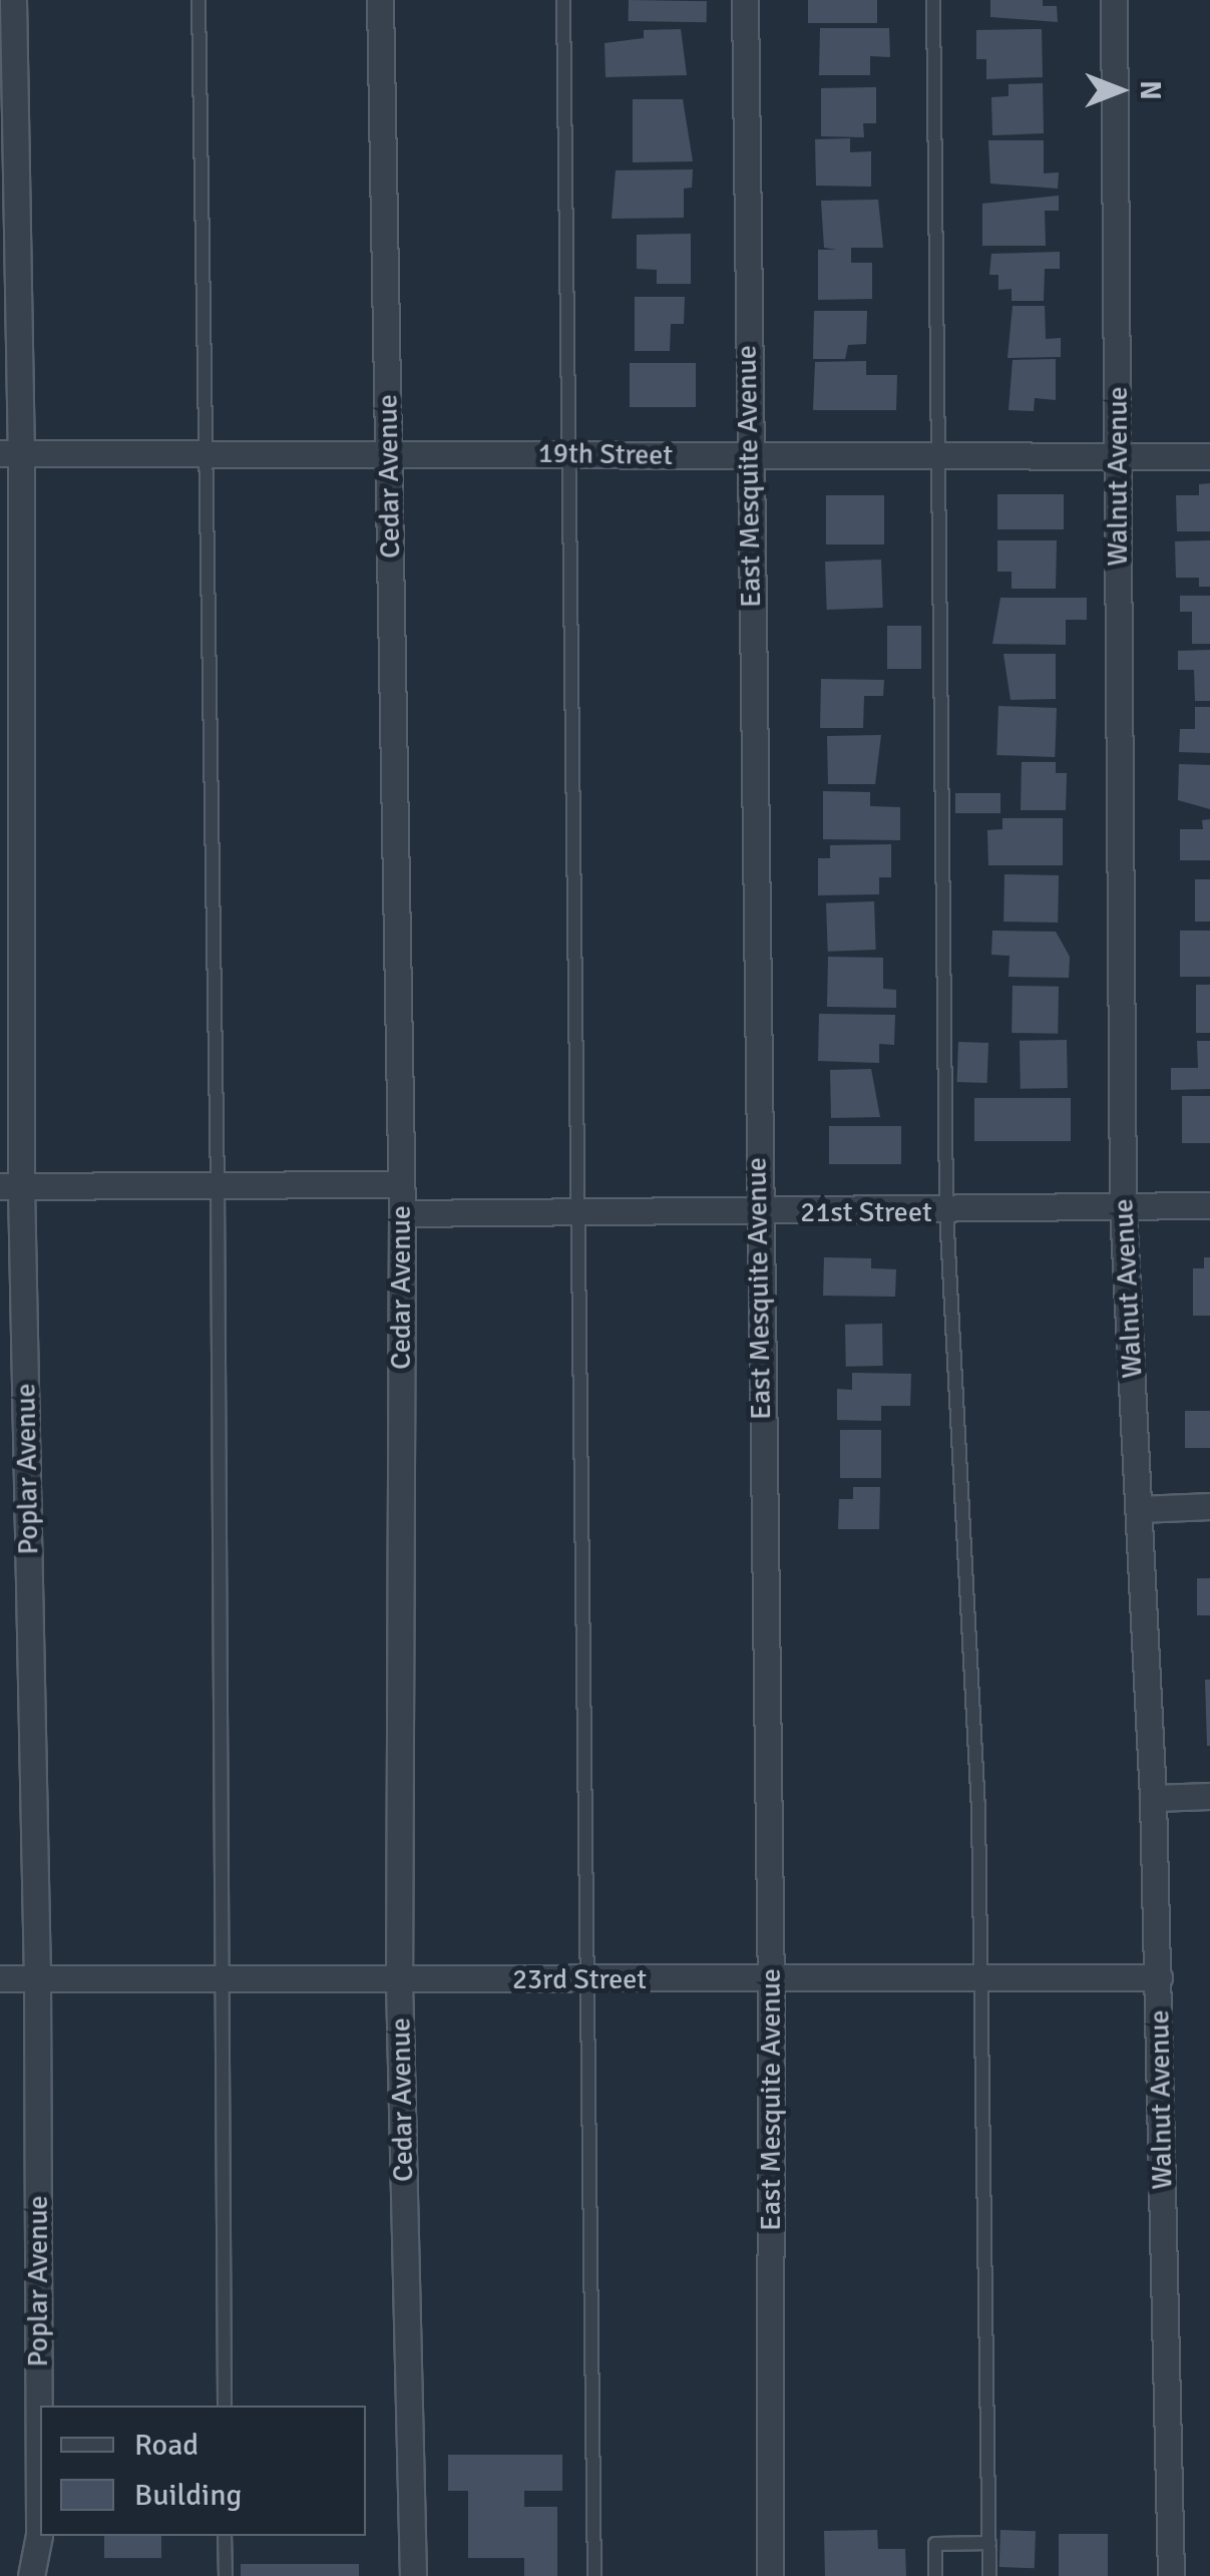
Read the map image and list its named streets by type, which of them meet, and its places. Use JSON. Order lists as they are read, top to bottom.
{
  "streets": {
    "street": [
      "19th Street",
      "Cedar Avenue",
      "East Mesquite Avenue",
      "Walnut Avenue",
      "21st Street",
      "Poplar Avenue",
      "23rd Street"
    ]
  },
  "crossings": [
    ["19th Street", "Cedar Avenue"],
    ["19th Street", "East Mesquite Avenue"],
    ["19th Street", "Walnut Avenue"],
    ["19th Street", "Poplar Avenue"],
    ["Cedar Avenue", "21st Street"],
    ["Cedar Avenue", "23rd Street"],
    ["East Mesquite Avenue", "21st Street"],
    ["East Mesquite Avenue", "23rd Street"],
    ["Walnut Avenue", "21st Street"],
    ["Walnut Avenue", "23rd Street"],
    ["Poplar Avenue", "23rd Street"]
  ],
  "legend": ["Road", "Building"],
  "north": "right"
}
